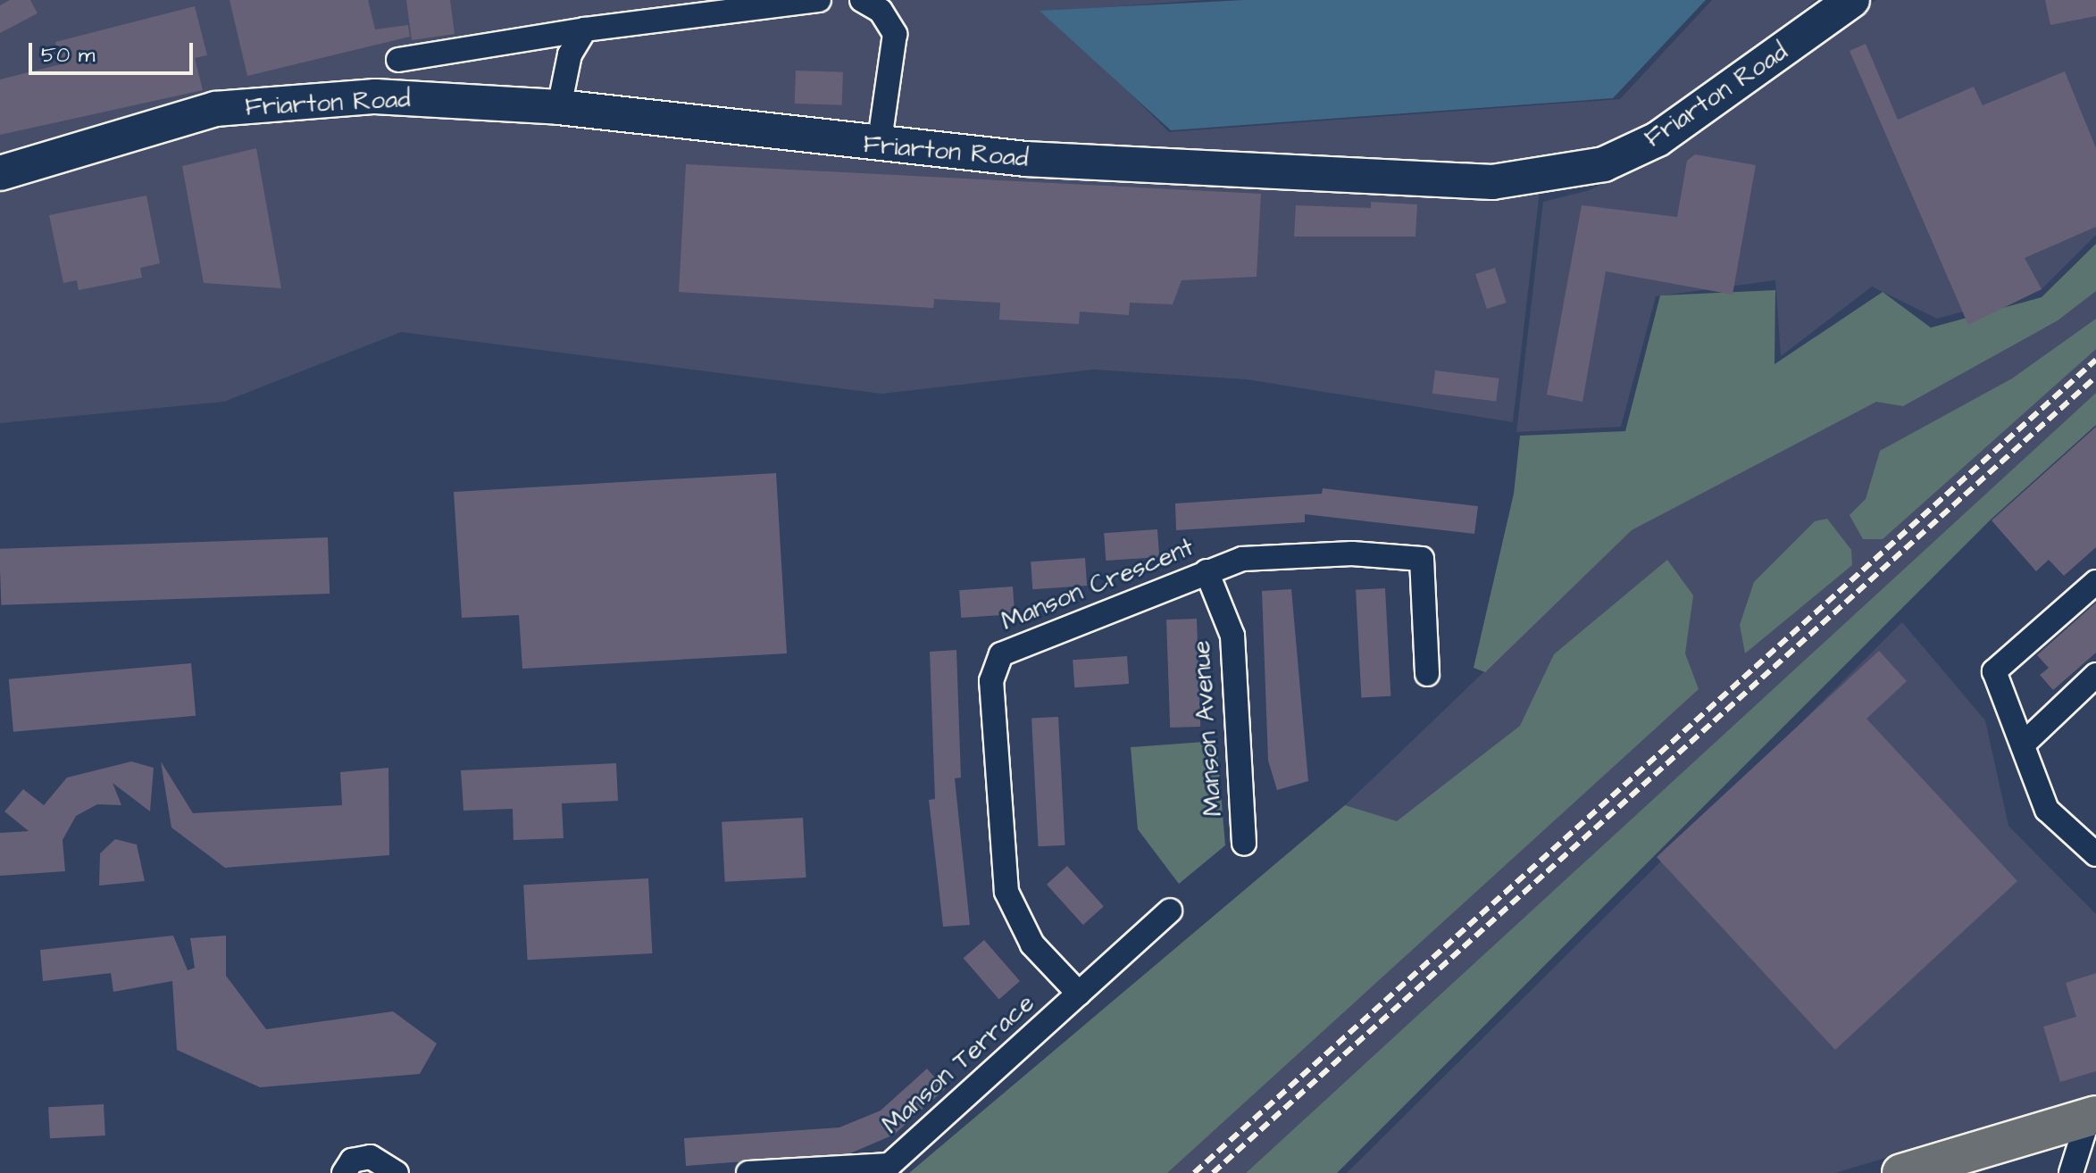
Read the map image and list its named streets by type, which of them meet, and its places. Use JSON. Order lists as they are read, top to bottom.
{
  "streets": {
    "street": [
      "Friarton Road",
      "Manson Crescent",
      "Manson Avenue",
      "Manson Terrace"
    ]
  },
  "crossings": [
    ["Manson Crescent", "Manson Avenue"],
    ["Manson Crescent", "Manson Terrace"]
  ],
  "scale_bar": "50 m"
}
